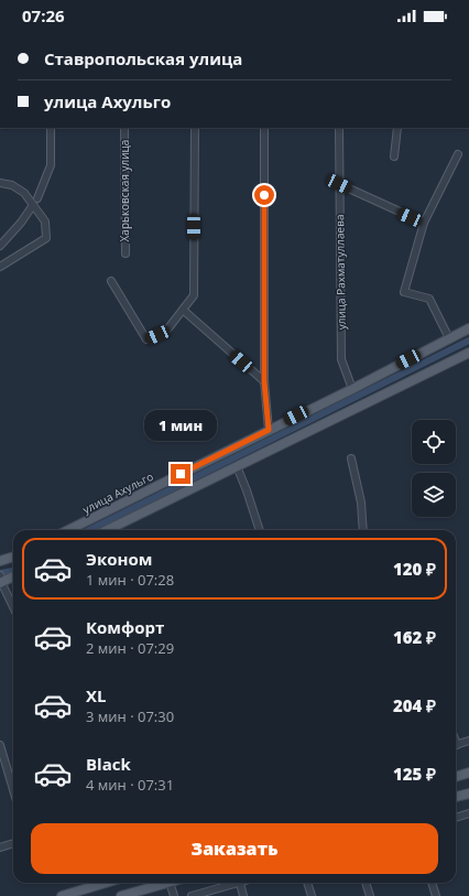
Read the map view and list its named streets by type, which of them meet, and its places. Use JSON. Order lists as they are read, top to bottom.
{
  "streets": {
    "main road": ["улица Ахульго"],
    "street": ["Харьковская улица", "улица Рахматуллаева"]
  },
  "crossings": [
    ["улица Рахматуллаева", "улица Ахульго"]
  ],
  "page": {
    "status": "07:26",
    "banner": ["Ставропольская улица", "улица Ахульго"],
    "bubble": "1 мин",
    "list": [
      {
        "name": "Эконом",
        "note": "1 мин · 07:28",
        "value": "120 ₽"
      },
      {
        "name": "Комфорт",
        "note": "2 мин · 07:29",
        "value": "162 ₽"
      },
      {
        "name": "XL",
        "note": "3 мин · 07:30",
        "value": "204 ₽"
      },
      {
        "name": "Black",
        "note": "4 мин · 07:31",
        "value": "125 ₽"
      }
    ],
    "buttons": "Заказать"
  }
}
